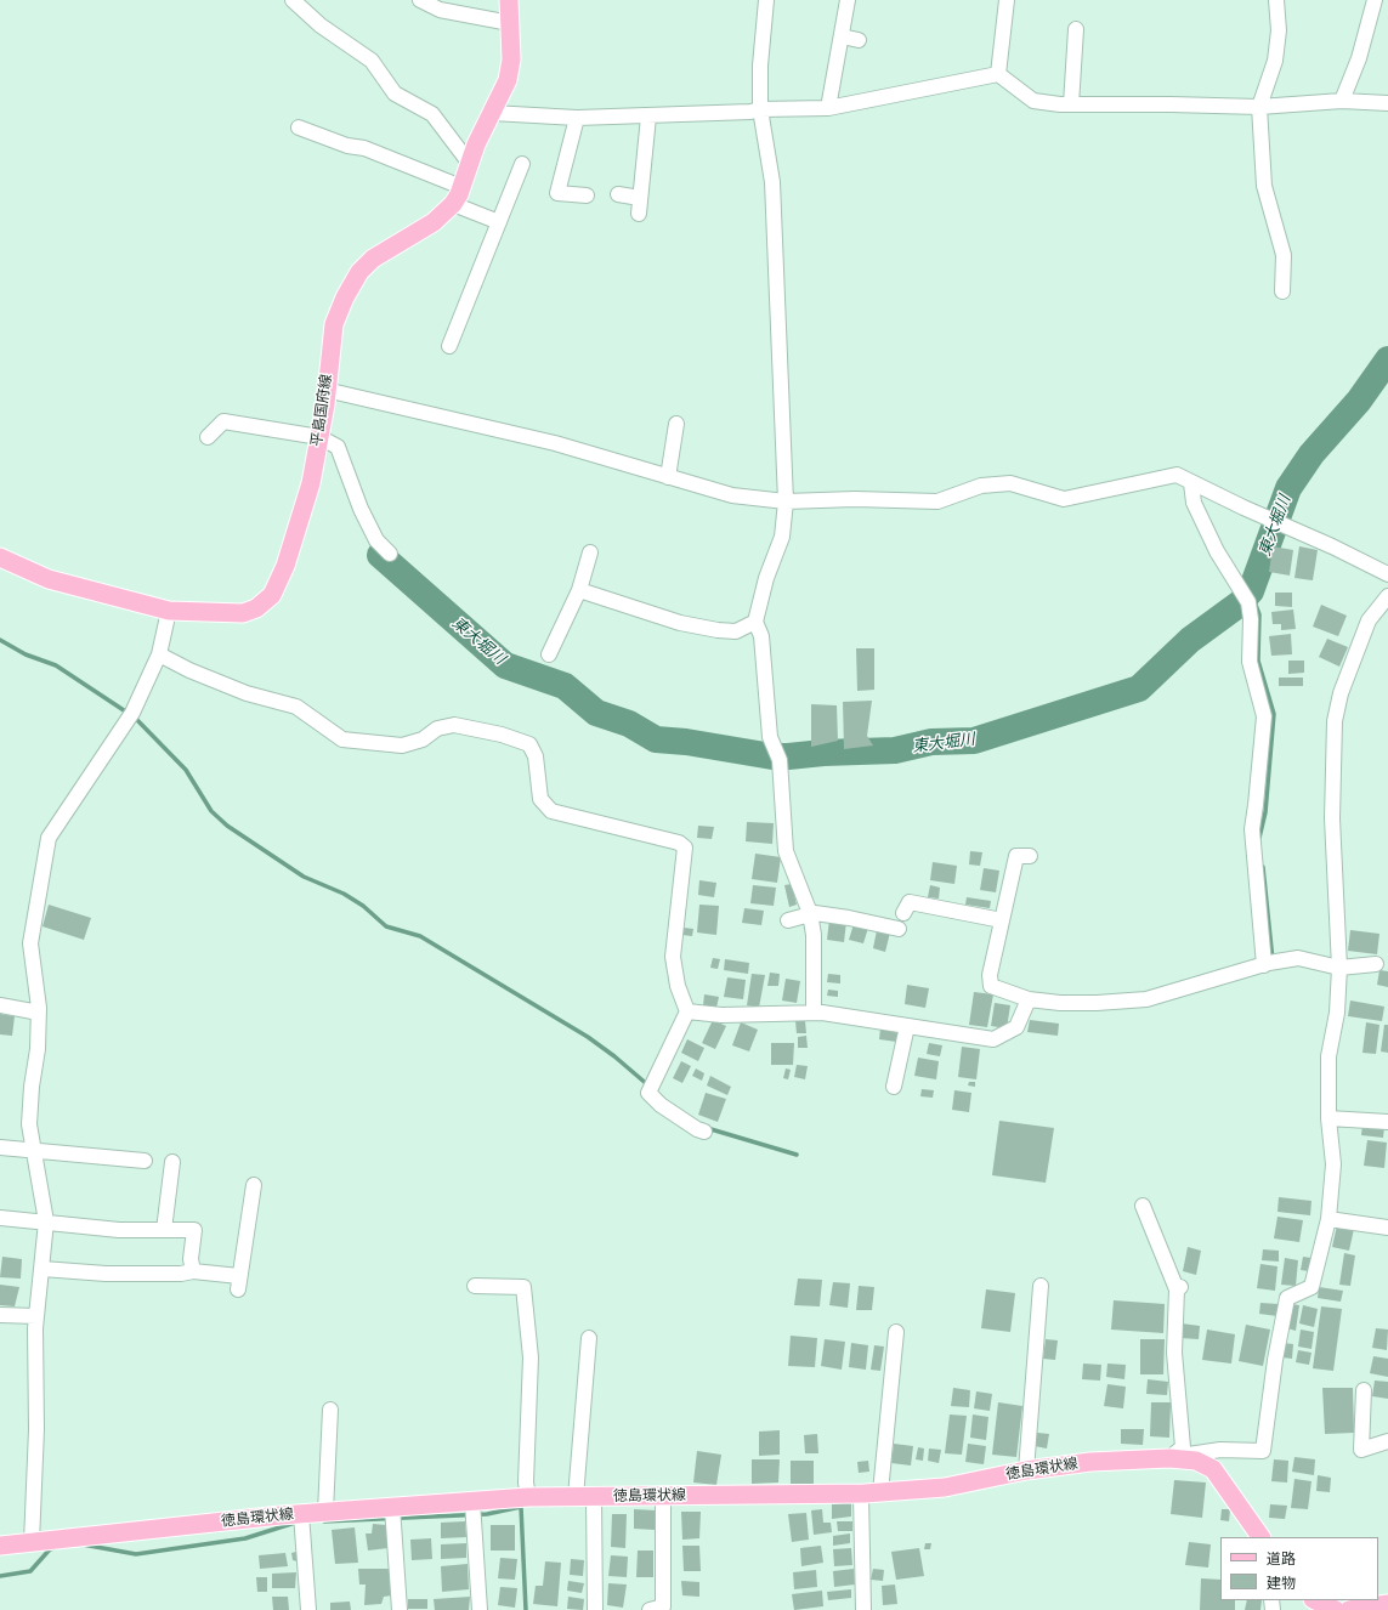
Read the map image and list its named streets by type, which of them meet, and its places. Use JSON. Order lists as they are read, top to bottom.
{
  "streets": {
    "main road": ["平島国府線", "徳島環状線"]
  },
  "water": ["東大堀川"],
  "legend": ["道路", "建物"]
}
